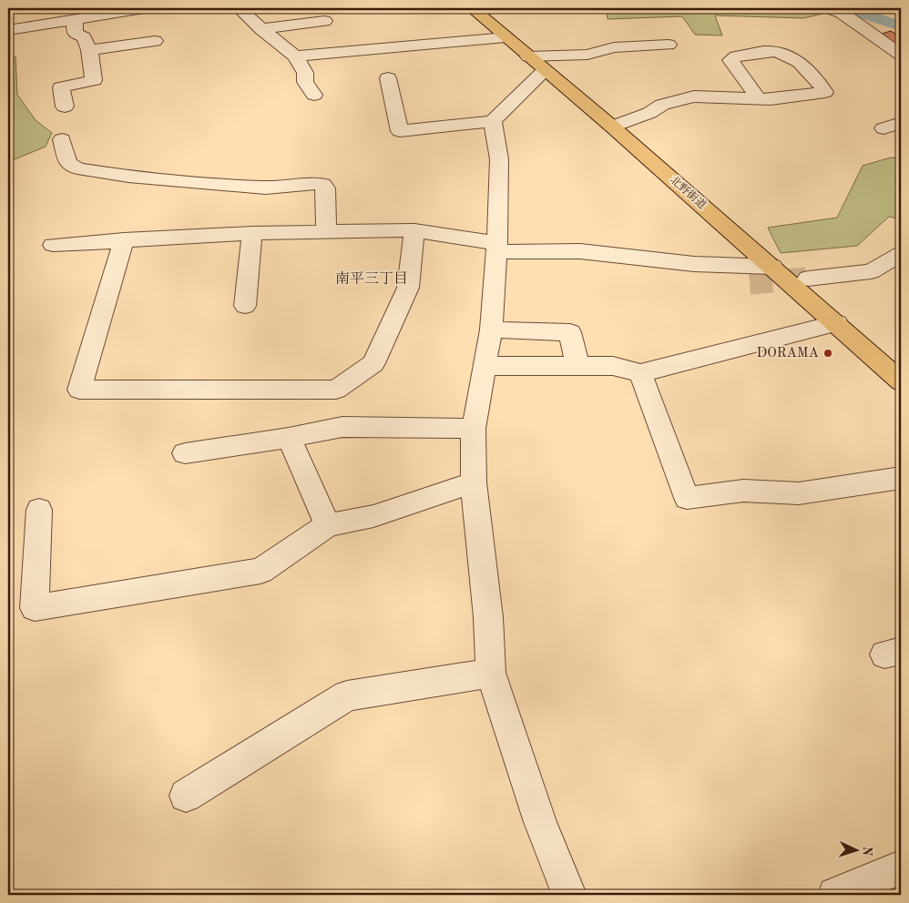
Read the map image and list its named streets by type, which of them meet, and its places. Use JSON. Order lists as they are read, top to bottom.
{
  "streets": {
    "main road": ["北野街道"]
  },
  "districts": ["南平三丁目"],
  "places": ["DORAMA"],
  "north": "right"
}
